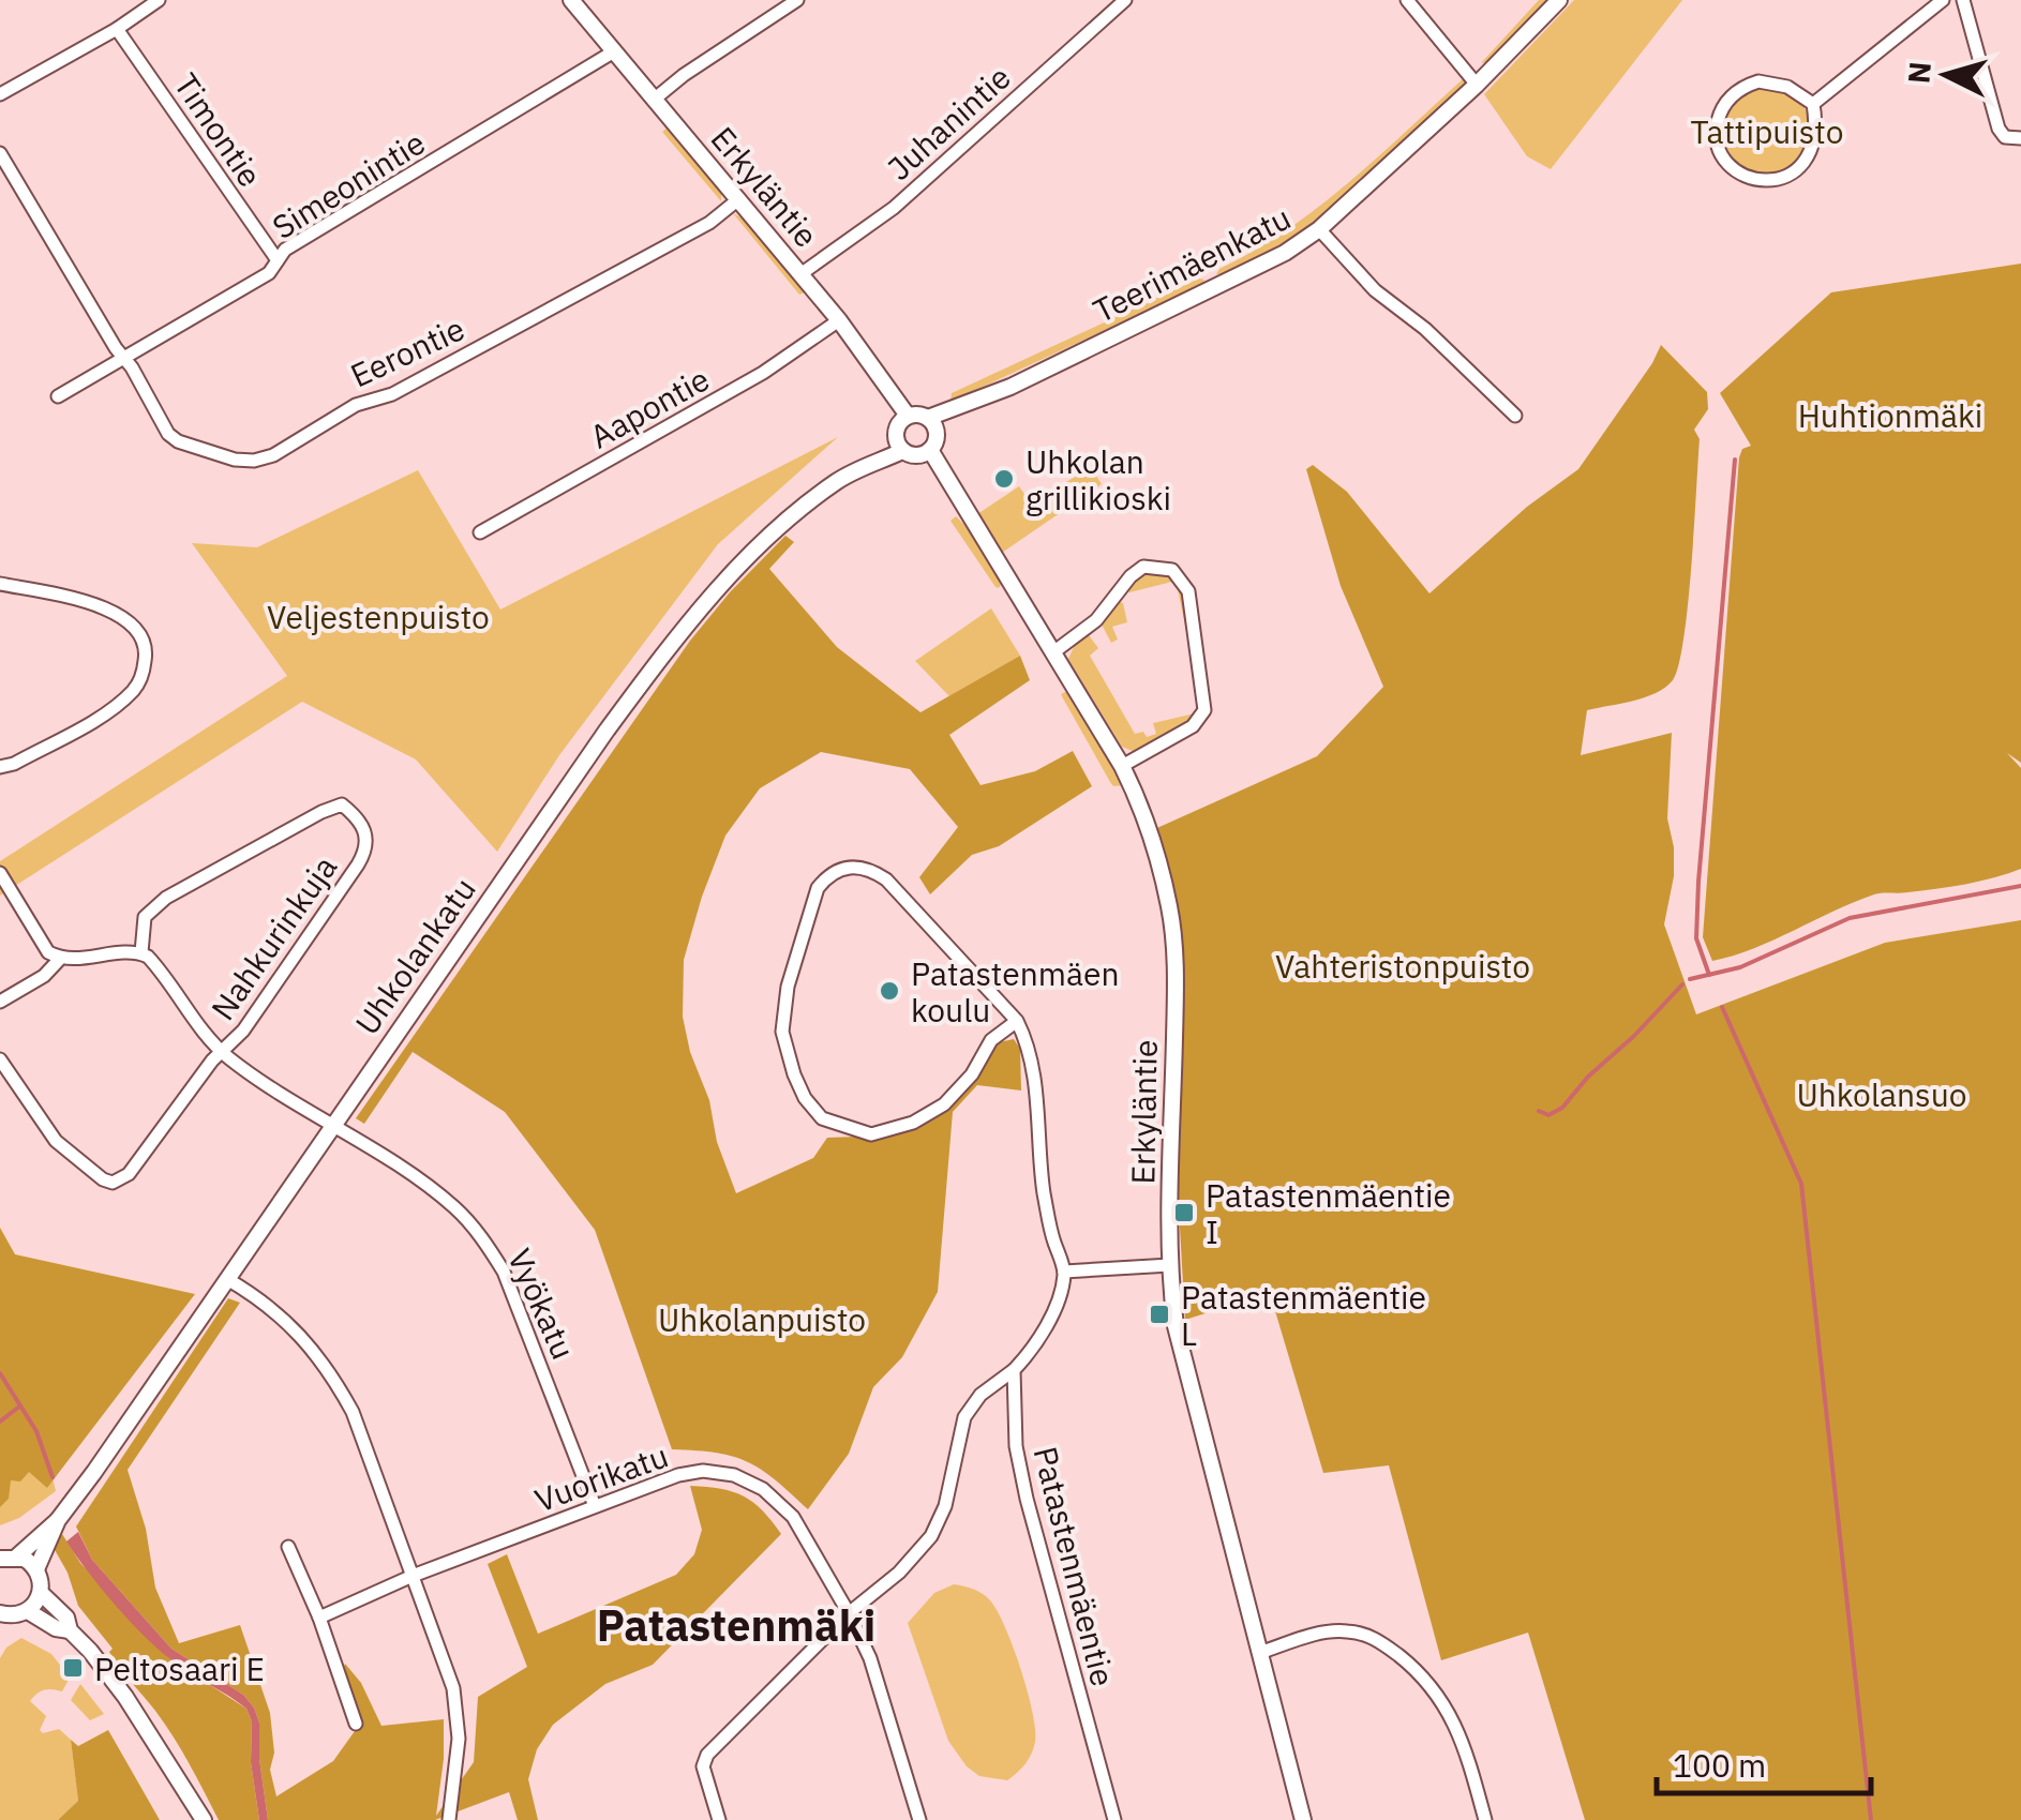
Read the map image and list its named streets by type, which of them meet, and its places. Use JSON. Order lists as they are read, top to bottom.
{
  "streets": {
    "street": [
      "Juhanintie",
      "Timontie",
      "Simeonintie",
      "Erkyläntie",
      "Teerimäenkatu",
      "Eerontie",
      "Aapontie",
      "Nahkurinkuja",
      "Uhkolankatu",
      "Vyökatu",
      "Vuorikatu",
      "Patastenmäentie"
    ]
  },
  "crossings": [
    ["Juhanintie", "Erkyläntie"],
    ["Timontie", "Simeonintie"],
    ["Simeonintie", "Erkyläntie"],
    ["Simeonintie", "Eerontie"],
    ["Erkyläntie", "Teerimäenkatu"],
    ["Erkyläntie", "Eerontie"],
    ["Erkyläntie", "Aapontie"],
    ["Erkyläntie", "Uhkolankatu"],
    ["Teerimäenkatu", "Uhkolankatu"],
    ["Nahkurinkuja", "Vyökatu"],
    ["Uhkolankatu", "Vyökatu"],
    ["Vyökatu", "Vuorikatu"]
  ],
  "districts": ["Patastenmäki"],
  "parks": [
    "Tattipuisto",
    "Huhtionmäki",
    "Veljestenpuisto",
    "Vahteristonpuisto",
    "Uhkolansuo",
    "Uhkolanpuisto"
  ],
  "places": {
    "other": ["Uhkolan grillikioski", "Patastenmäen koulu"],
    "transit": ["Patastenmäentie I", "Patastenmäentie L", "Peltosaari E"]
  },
  "scale_bar": "100 m",
  "north": "left"
}
